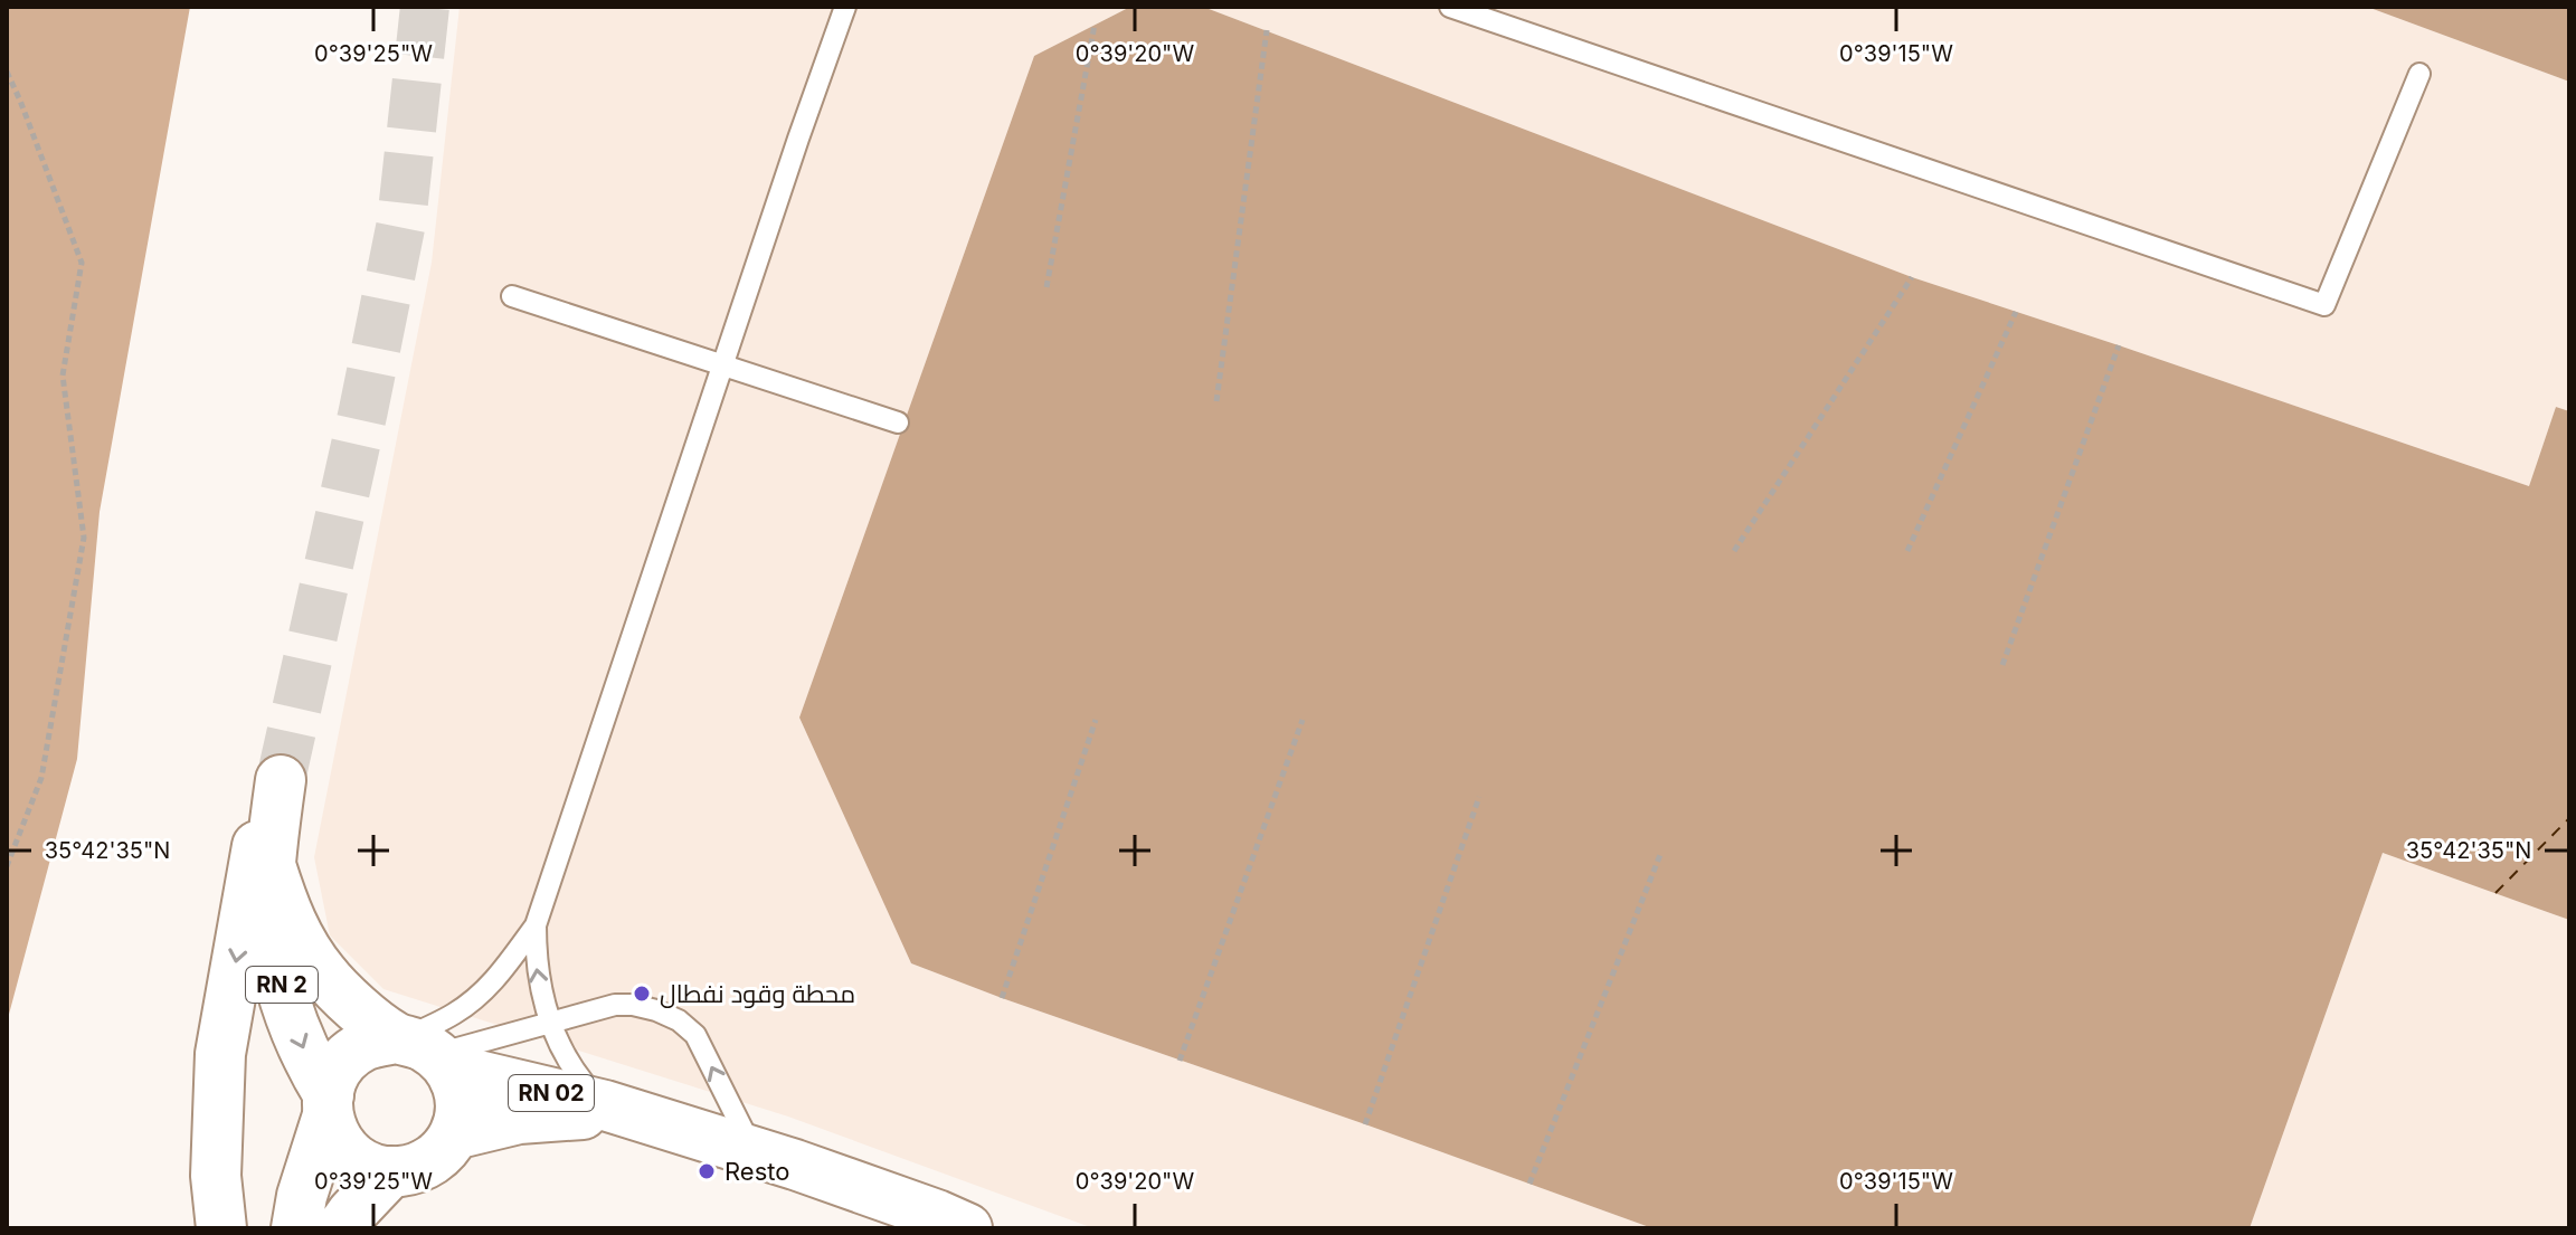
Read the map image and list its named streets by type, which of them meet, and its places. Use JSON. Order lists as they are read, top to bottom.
{
  "streets": {
    "main road": ["RN 2", "RN 02"]
  },
  "crossings": [
    ["RN 2", "RN 02"]
  ],
  "places": ["محطة وقود نفطال", "Resto"],
  "coordinates": [
    "0°39'25\"W",
    "0°39'20\"W",
    "0°39'15\"W",
    "35°42'35\"N"
  ]
}
